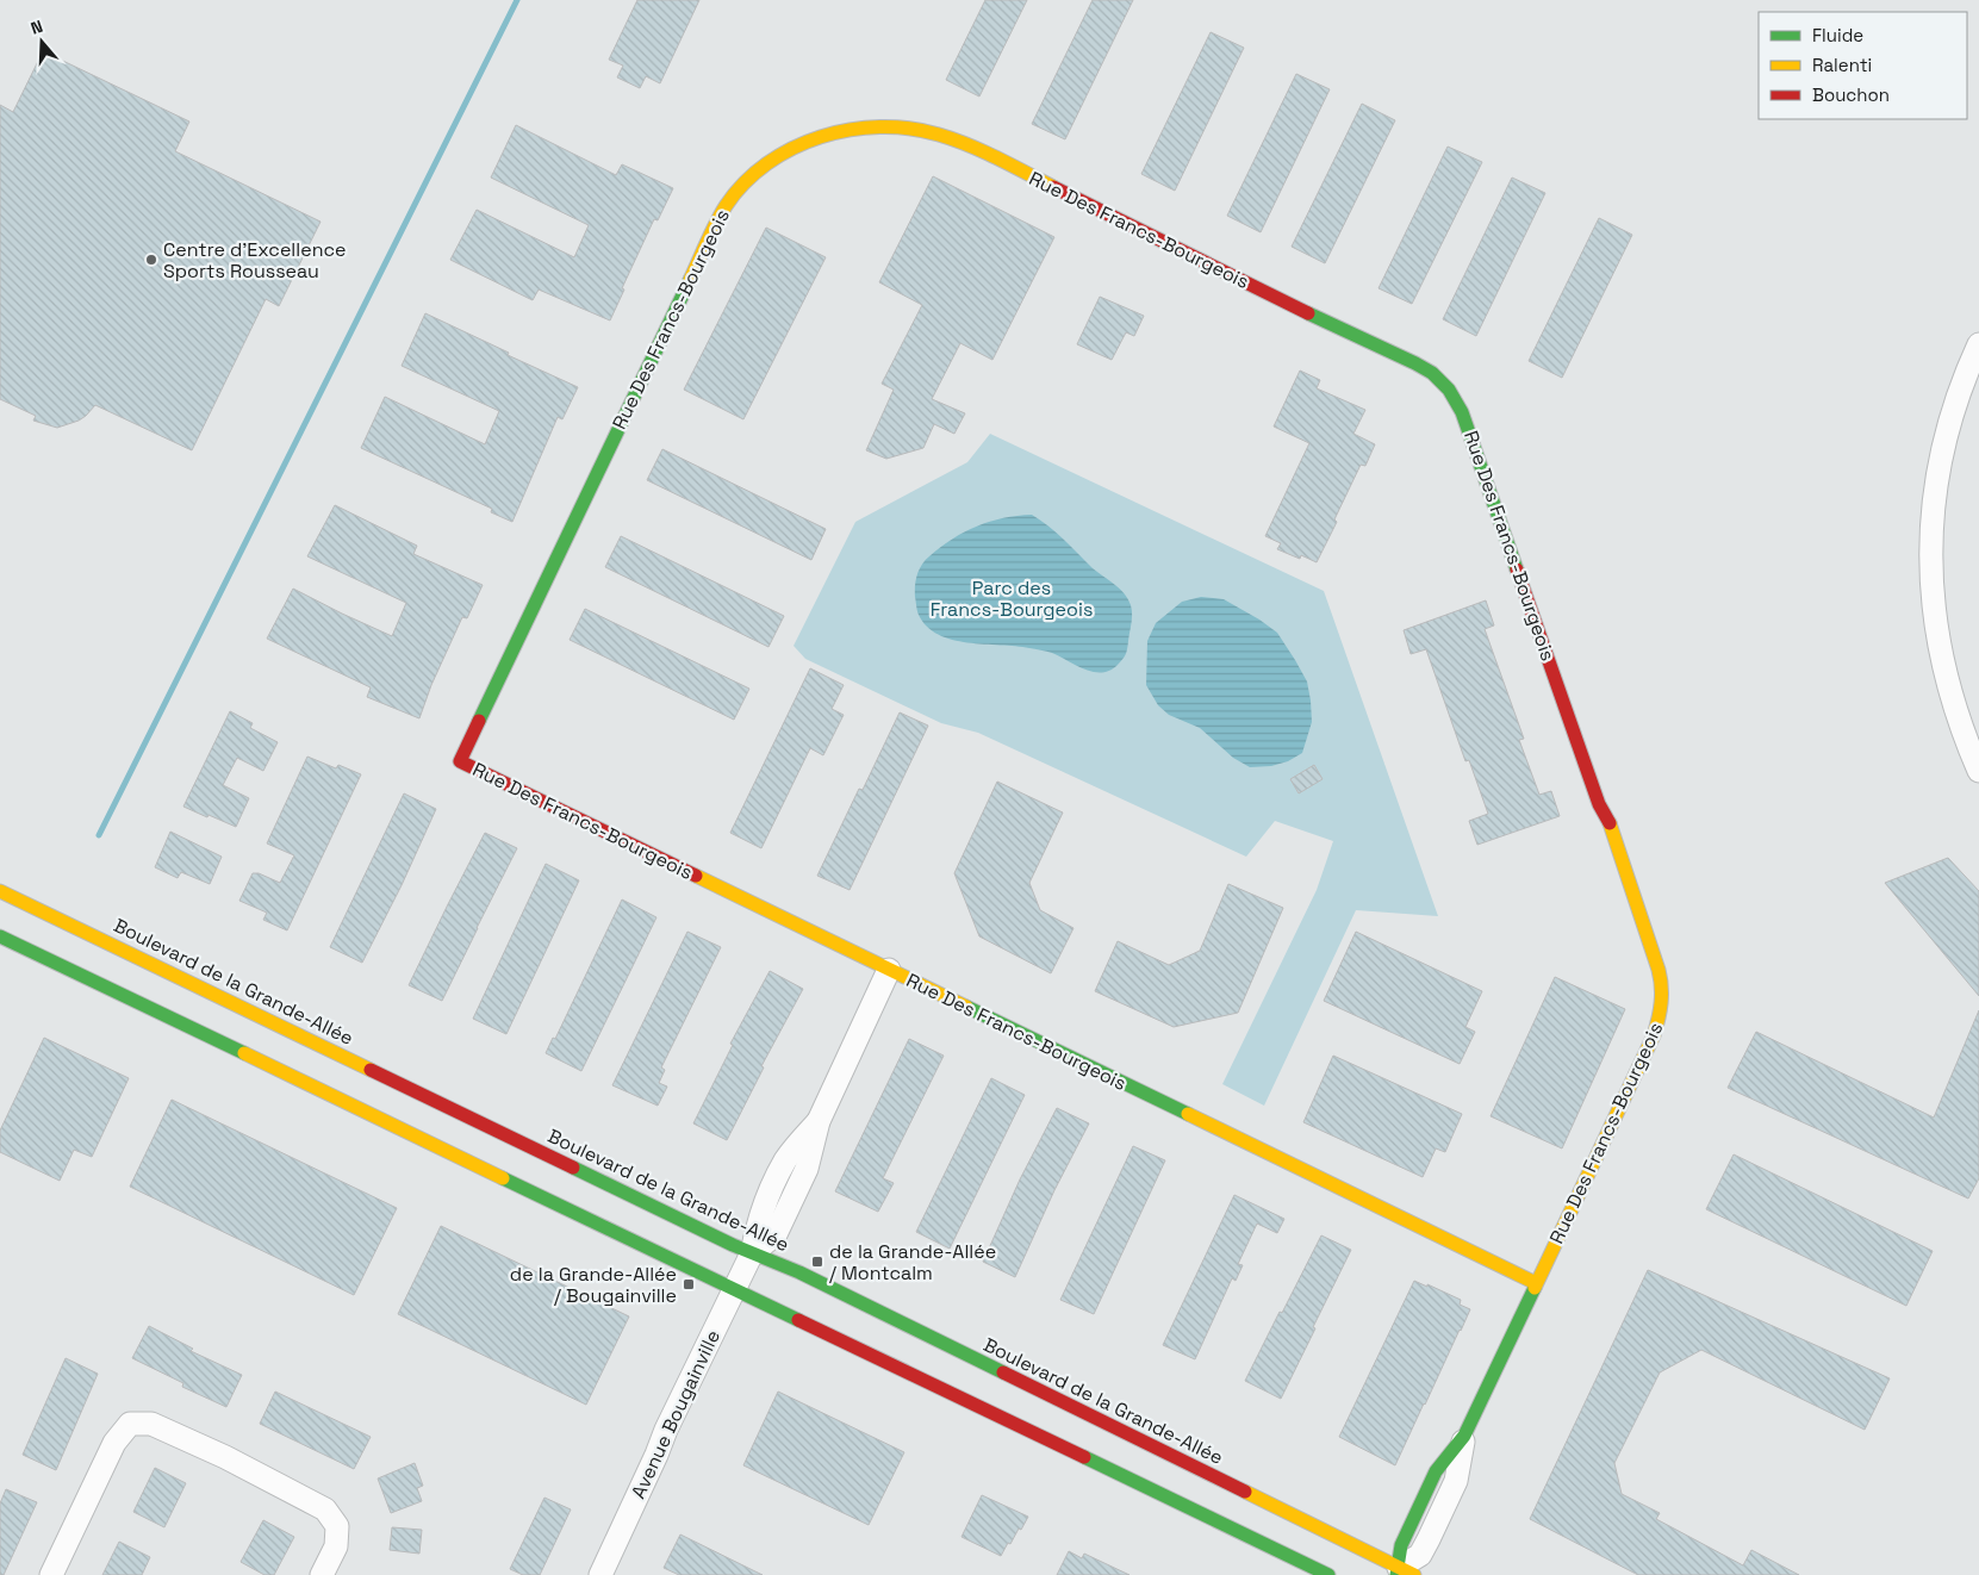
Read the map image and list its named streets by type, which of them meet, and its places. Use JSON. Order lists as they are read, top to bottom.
{
  "streets": {
    "street": ["Rue Des Francs-Bourgeois", "Boulevard de la Grande-Allée", "Avenue Bougainville"]
  },
  "crossings": [
    ["Rue Des Francs-Bourgeois", "Boulevard de la Grande-Allée"],
    ["Boulevard de la Grande-Allée", "Avenue Bougainville"]
  ],
  "parks": ["Parc des Francs-Bourgeois"],
  "places": {
    "other": ["Centre d'Excellence Sports Rousseau"],
    "transit": ["de la Grande-Allée / Montcalm", "de la Grande-Allée / Bougainville"]
  },
  "legend": ["Fluide", "Ralenti", "Bouchon"],
  "north": "top"
}
